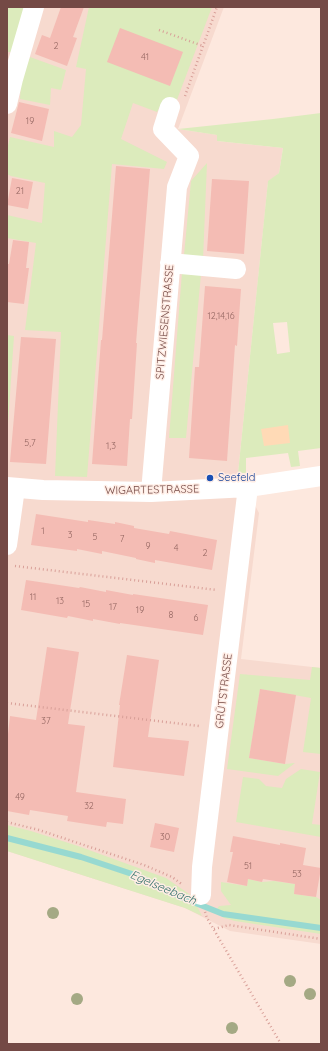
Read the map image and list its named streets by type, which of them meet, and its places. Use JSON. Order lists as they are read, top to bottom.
{
  "streets": {
    "street": ["SPITZWIESENSTRASSE", "WIGARTESTRASSE", "GRÜTSTRASSE"]
  },
  "crossings": [
    ["SPITZWIESENSTRASSE", "WIGARTESTRASSE"],
    ["WIGARTESTRASSE", "GRÜTSTRASSE"]
  ],
  "water": ["Egelseebach"],
  "places": ["Seefeld"],
  "house_numbers": [
    "2",
    "41",
    "19",
    "21",
    "12,14,16",
    "5,7",
    "1,3",
    "1",
    "3",
    "5",
    "7",
    "9",
    "4",
    "2",
    "11",
    "13",
    "15",
    "17",
    "19",
    "8",
    "6",
    "37",
    "49",
    "32",
    "30",
    "51",
    "53"
  ]
}
